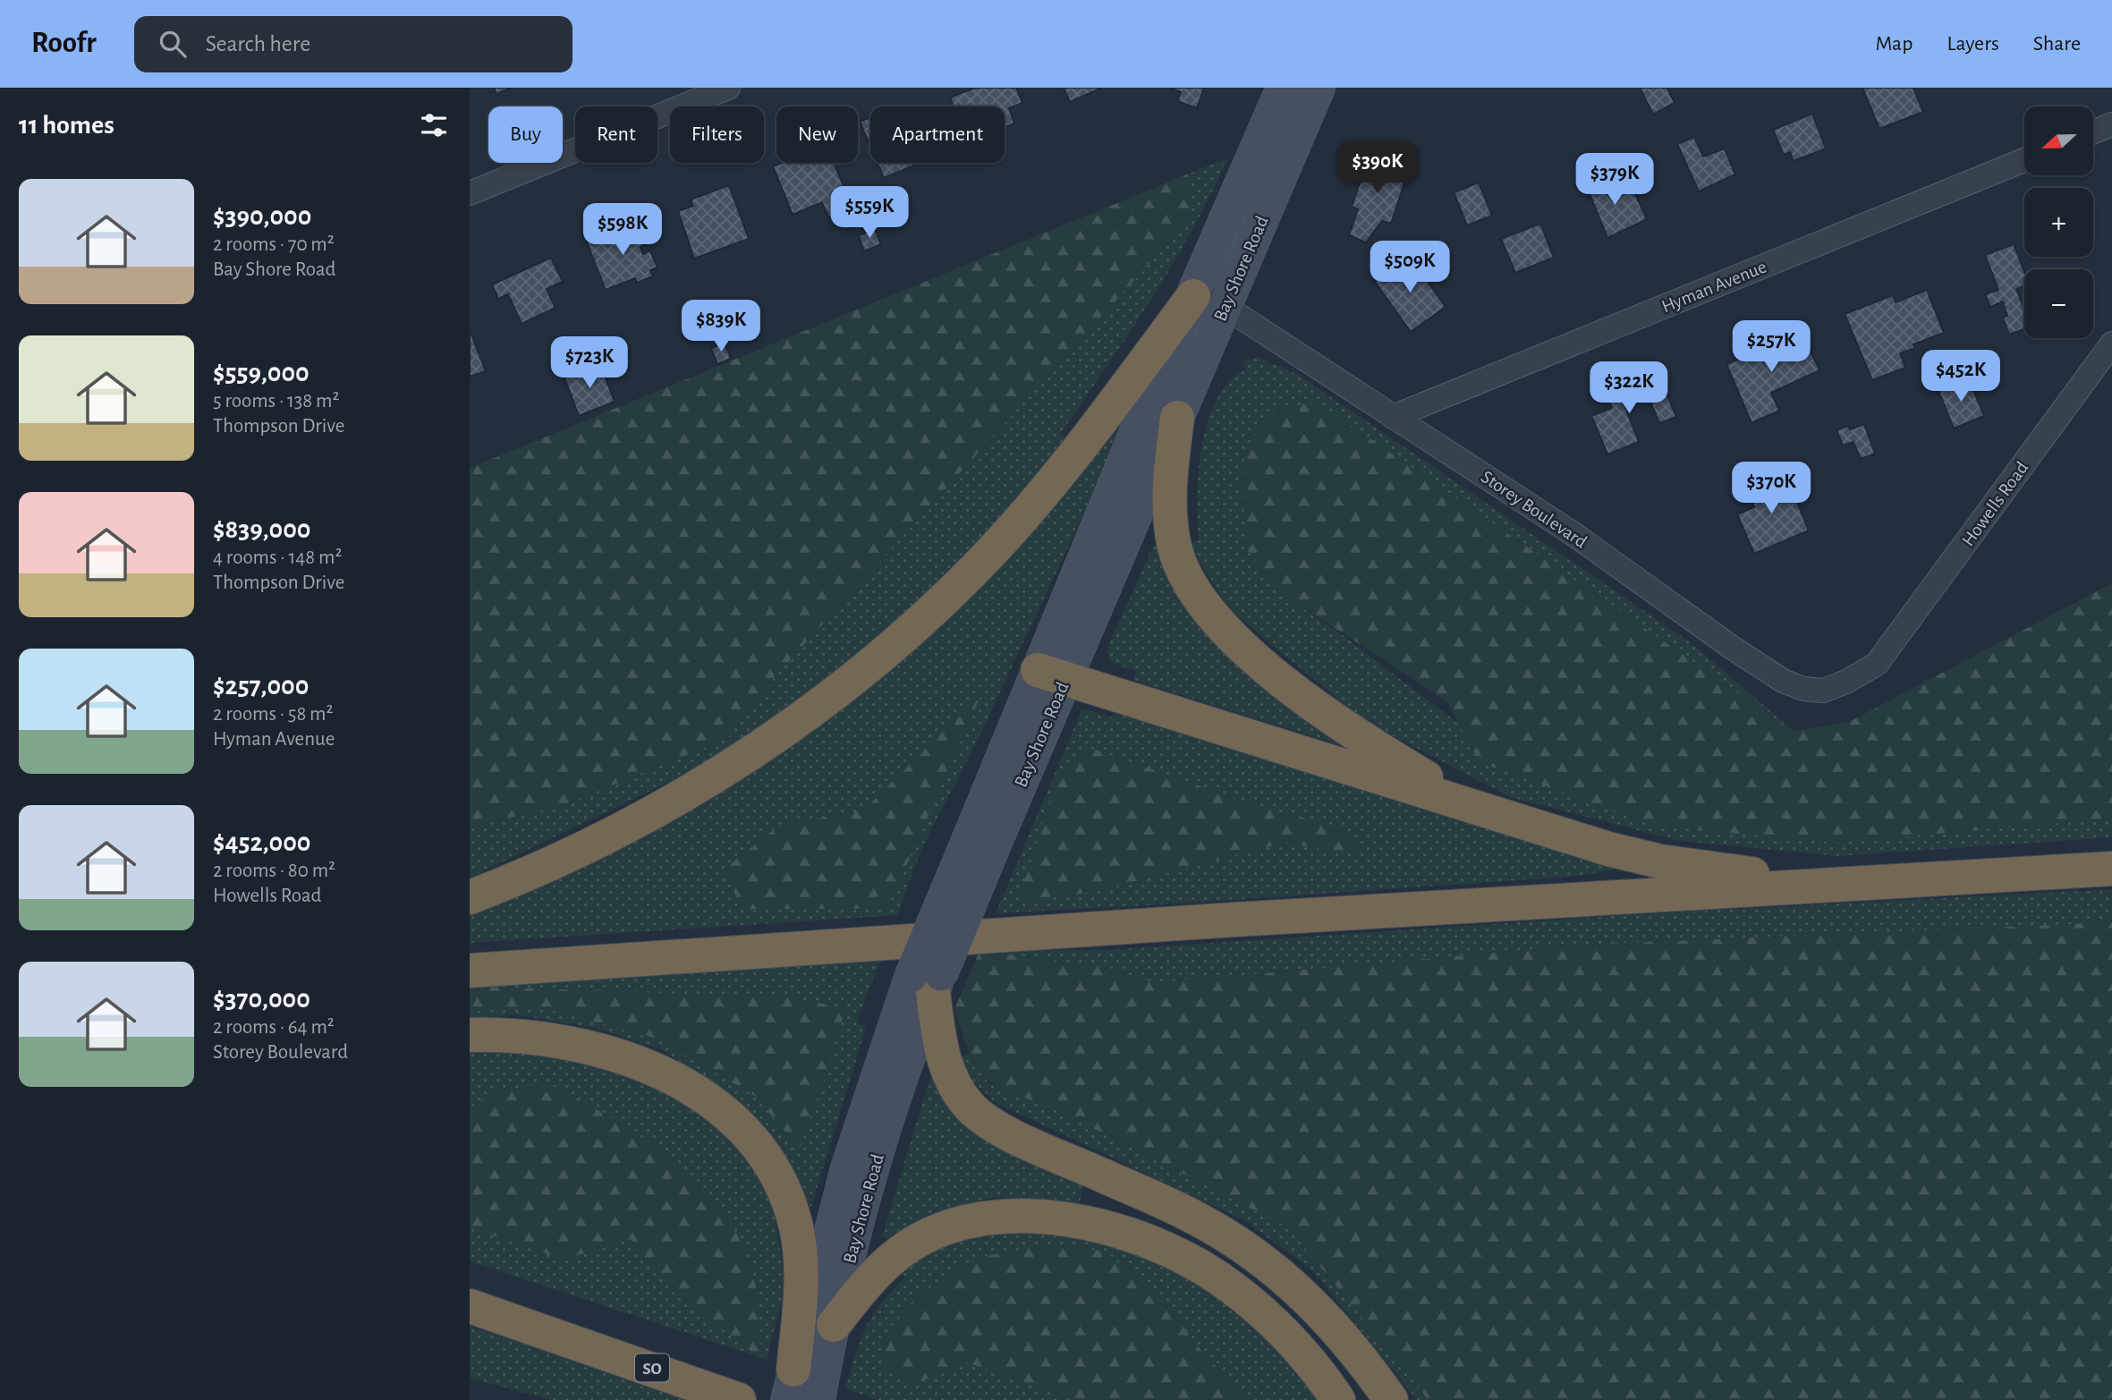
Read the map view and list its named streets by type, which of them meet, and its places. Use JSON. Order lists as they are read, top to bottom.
{
  "streets": {
    "highway": ["SO"],
    "main road": ["Bay Shore Road"],
    "street": ["Hyman Avenue", "Howells Road", "Storey Boulevard"]
  },
  "crossings": [
    ["Bay Shore Road", "Storey Boulevard"],
    ["Hyman Avenue", "Storey Boulevard"],
    ["Howells Road", "Storey Boulevard"]
  ],
  "north": "left",
  "page": {
    "header": "Roofr",
    "search": "Search here",
    "nav": ["Map", "Layers", "Share"],
    "heading": "11 homes",
    "map_buttons": ["+", "−"],
    "chip": [
      "Buy",
      "Rent",
      "Filters",
      "New",
      "Apartment"
    ],
    "price": [
      "$390K",
      "$379K",
      "$559K",
      "$598K",
      "$509K",
      "$839K",
      "$257K",
      "$723K",
      "$452K",
      "$322K",
      "$370K"
    ],
    "list": [
      {
        "name": "$390,000",
        "note": "2 rooms · 70 m² · Bay Shore Road"
      },
      {
        "name": "$559,000",
        "note": "5 rooms · 138 m² · Thompson Drive"
      },
      {
        "name": "$839,000",
        "note": "4 rooms · 148 m² · Thompson Drive"
      },
      {
        "name": "$257,000",
        "note": "2 rooms · 58 m² · Hyman Avenue"
      },
      {
        "name": "$452,000",
        "note": "2 rooms · 80 m² · Howells Road"
      },
      {
        "name": "$370,000",
        "note": "2 rooms · 64 m² · Storey Boulevard"
      }
    ]
  }
}
